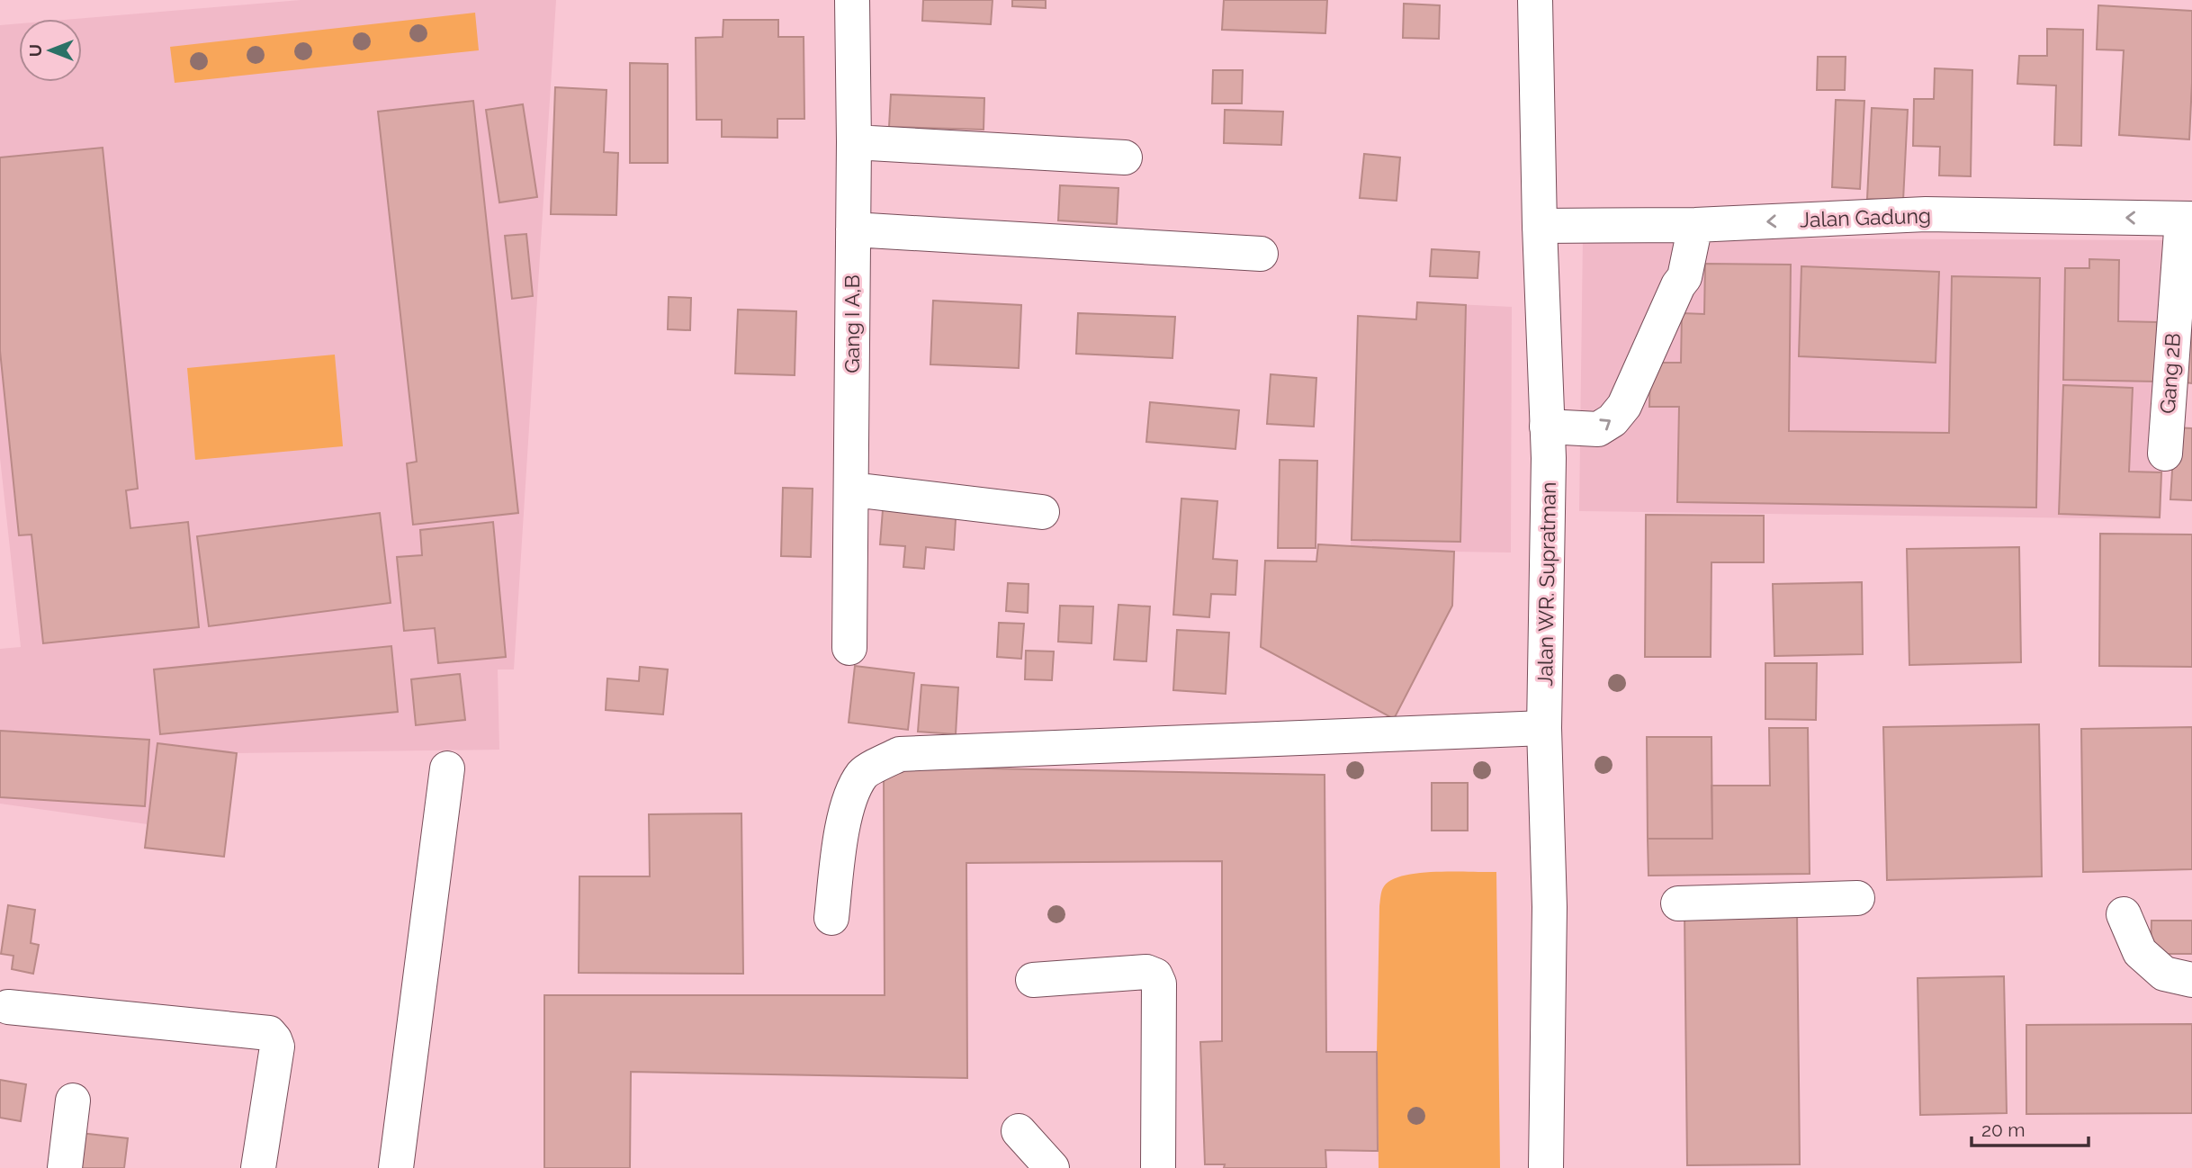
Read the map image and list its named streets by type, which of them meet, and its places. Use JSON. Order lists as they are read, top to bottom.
{
  "streets": {
    "street": [
      "Jalan Gadung",
      "Gang I A,B",
      "Gang 2B",
      "Jalan WR. Supratman"
    ]
  },
  "crossings": [
    ["Jalan Gadung", "Gang 2B"],
    ["Jalan Gadung", "Jalan WR. Supratman"]
  ],
  "one_way": ["Jalan Gadung"],
  "scale_bar": "20 m",
  "north": "left"
}
